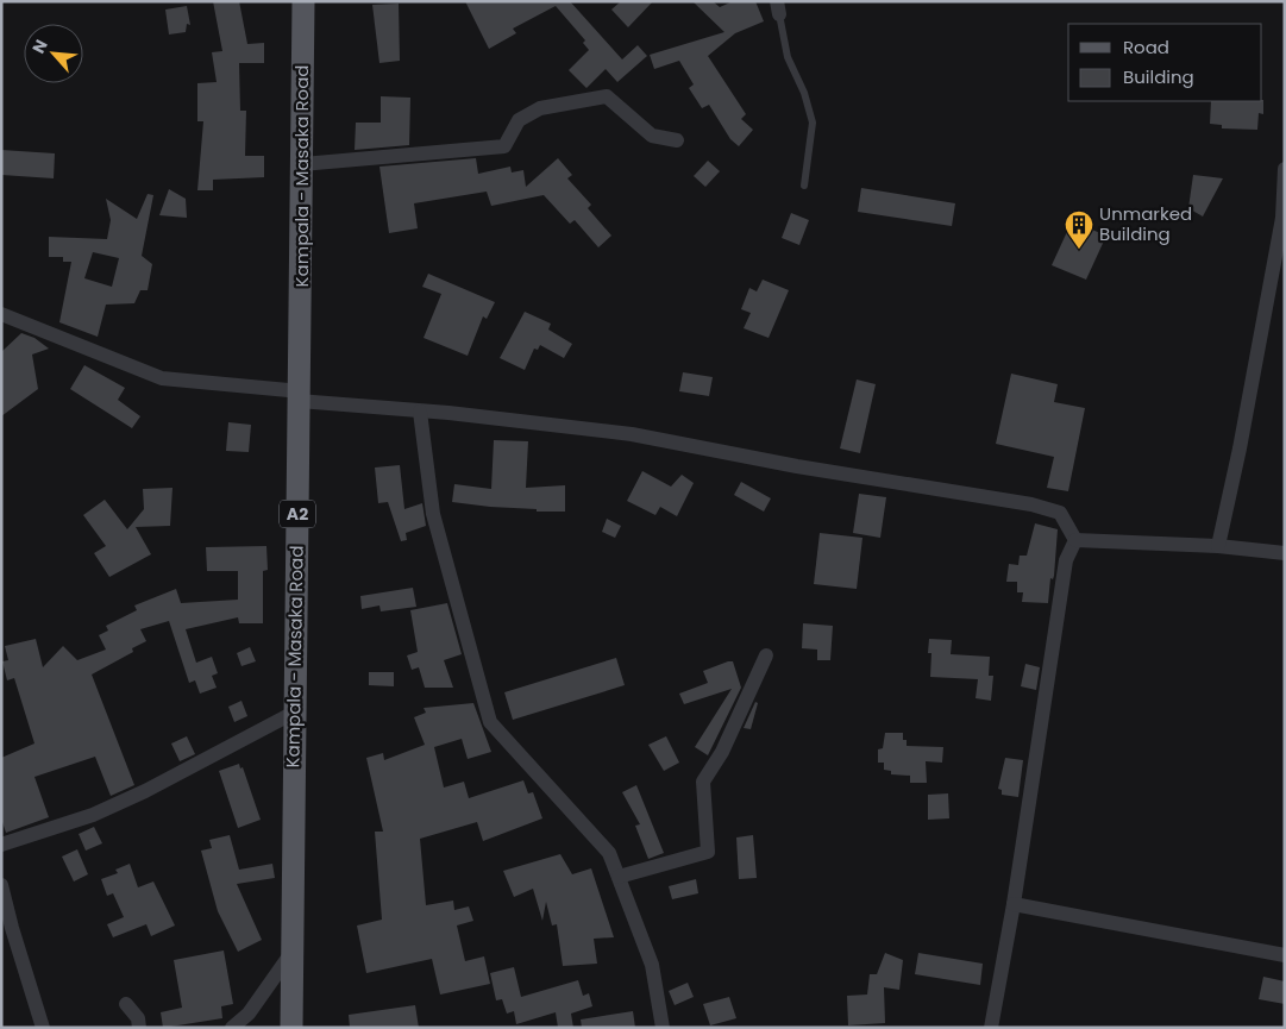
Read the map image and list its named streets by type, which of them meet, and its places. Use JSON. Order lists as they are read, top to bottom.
{
  "streets": {
    "main road": ["Kampala - Masaka Road", "A2"]
  },
  "places": {
    "building": ["Unmarked Building"]
  },
  "legend": ["Road", "Building"],
  "north": "top left"
}
